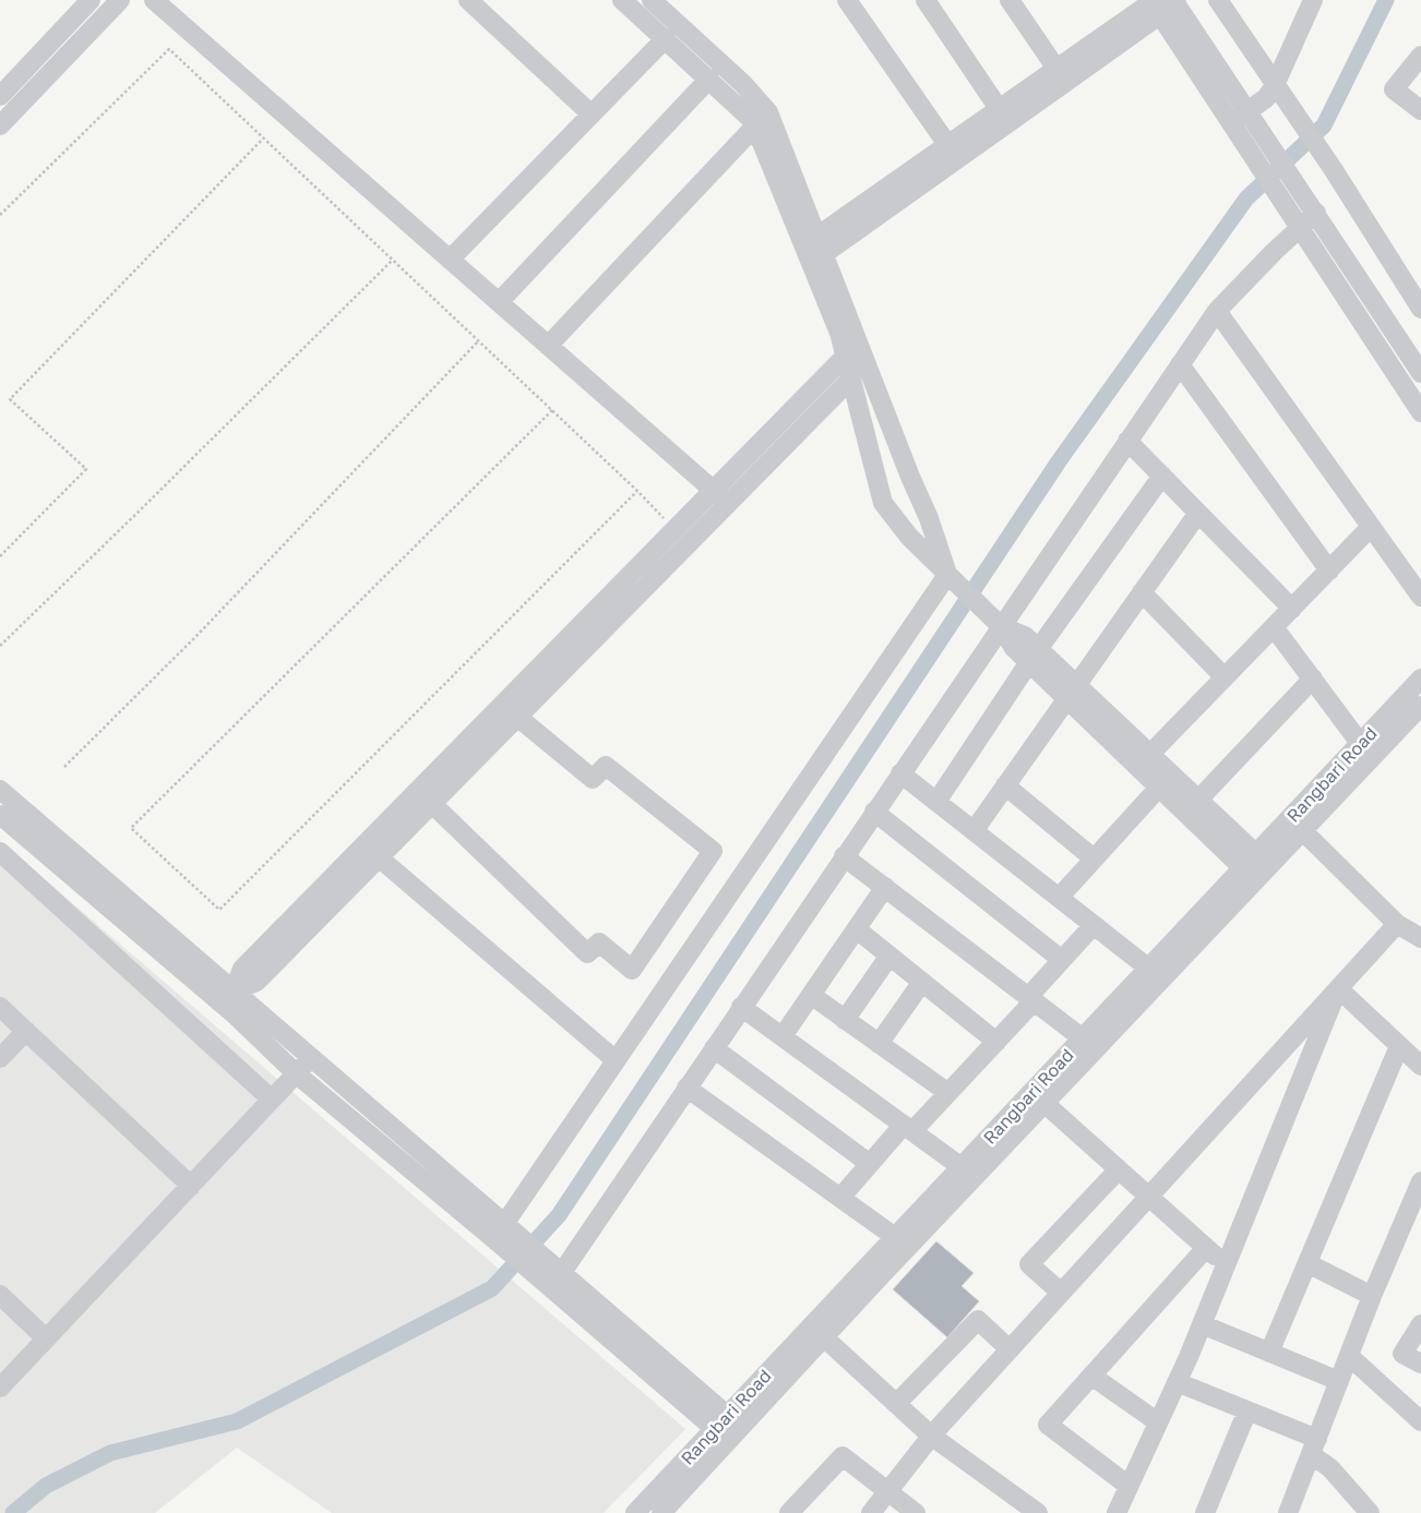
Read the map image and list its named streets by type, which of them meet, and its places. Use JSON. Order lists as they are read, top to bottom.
{
  "streets": {
    "street": ["Rangbari Road"]
  }
}
